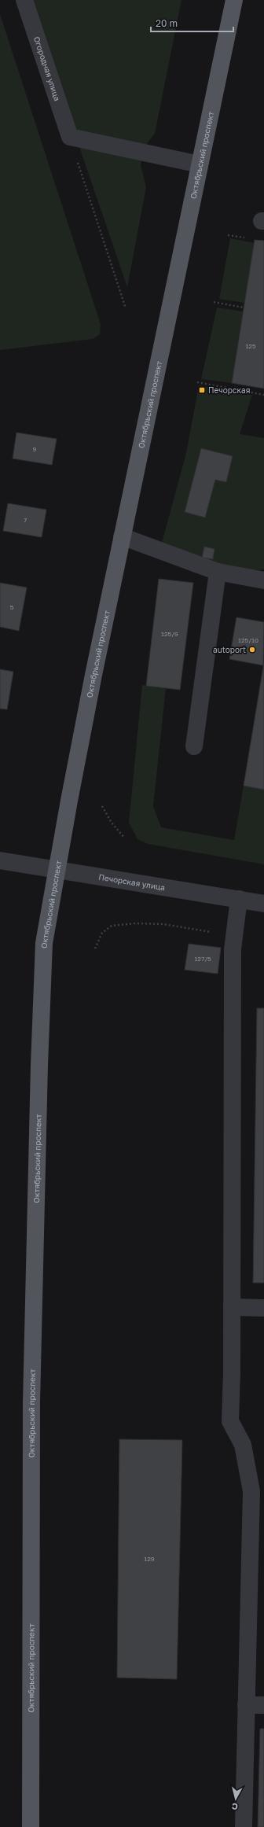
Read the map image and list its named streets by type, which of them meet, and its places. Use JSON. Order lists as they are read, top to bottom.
{
  "streets": {
    "main road": ["Октябрьский проспект"],
    "street": ["Огородная улица", "Печорская улица"]
  },
  "crossings": [
    ["Октябрьский проспект", "Печорская улица"]
  ],
  "places": {
    "transit": ["Печорская"],
    "other": ["autoport"]
  },
  "house_numbers": [
    "125",
    "9",
    "7",
    "5",
    "125/9",
    "125/10",
    "127/5",
    "129"
  ],
  "scale_bar": "20 m",
  "north": "bottom"
}
